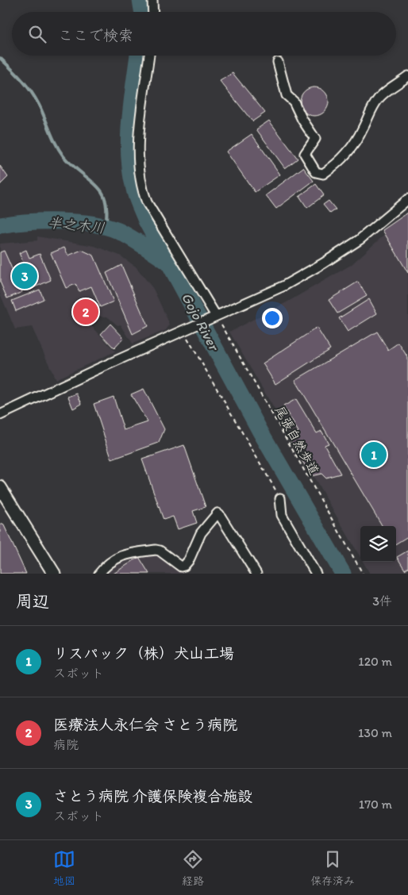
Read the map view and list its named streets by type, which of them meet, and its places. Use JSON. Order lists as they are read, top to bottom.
{
  "streets": {
    "path": ["尾張自然歩道"]
  },
  "water": ["半之木川", "Gojo River"],
  "page": {
    "search": "ここで検索",
    "pins": ["3", "2", "1"],
    "heading": ["周辺", "3件"],
    "list": [
      {
        "mark": "1",
        "name": "リスパック（株）犬山工場",
        "note": "スポット",
        "value": "120 m"
      },
      {
        "mark": "2",
        "name": "医療法人永仁会 さとう病院",
        "note": "病院",
        "value": "130 m"
      },
      {
        "mark": "3",
        "name": "さとう病院 介護保険複合施設",
        "note": "スポット",
        "value": "170 m"
      }
    ],
    "nav": ["地図", "経路", "保存済み"]
  }
}
